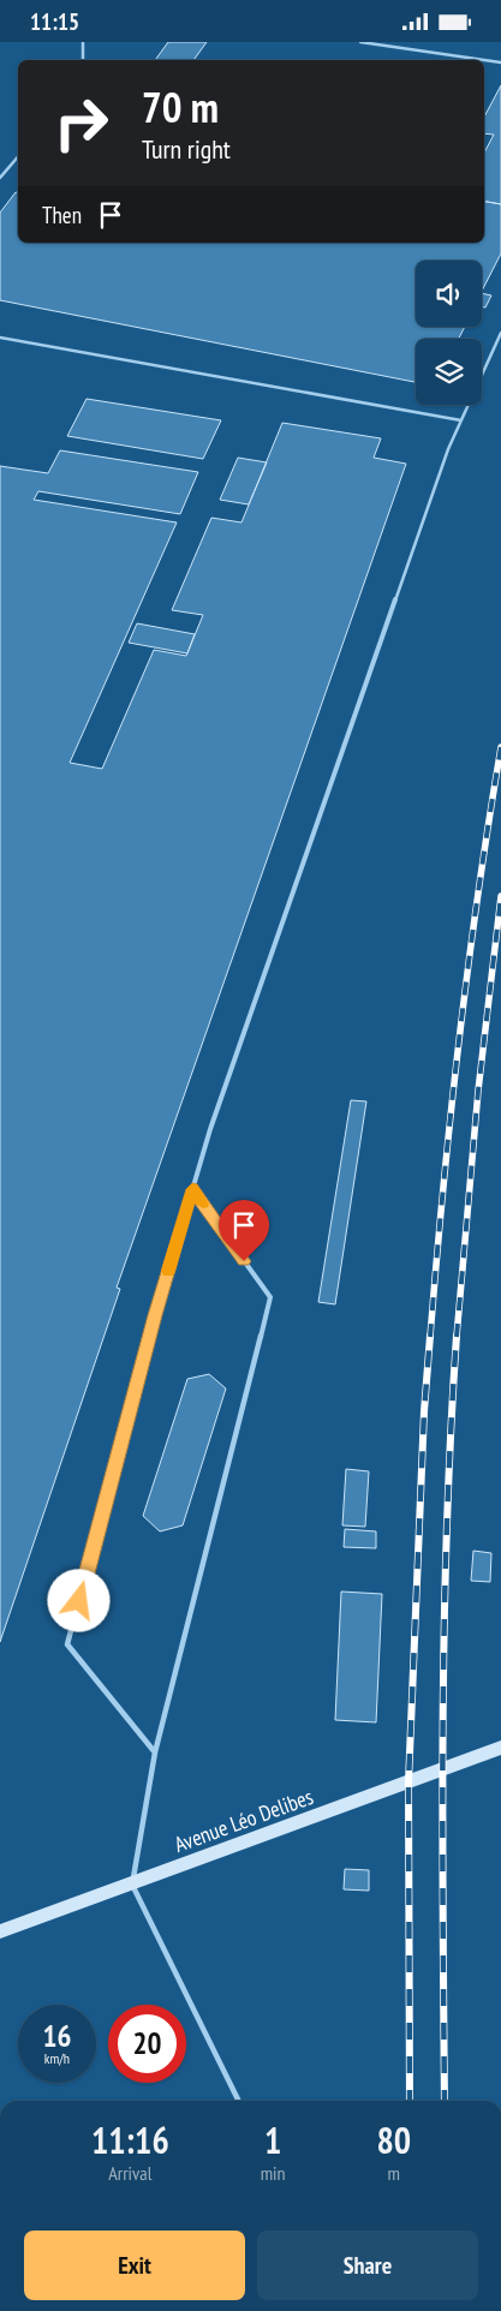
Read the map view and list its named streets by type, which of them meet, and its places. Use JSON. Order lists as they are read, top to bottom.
{
  "streets": {
    "main road": ["Avenue Léo Delibes"]
  },
  "page": {
    "status": "11:15",
    "turn": ["70 m", "Turn right"],
    "then": "Then",
    "speed": "16 km/h",
    "limit": "20",
    "eta": [
      "11:16",
      "Arrival",
      "1",
      "min",
      "80",
      "m"
    ],
    "buttons": ["Exit", "Share"]
  }
}
